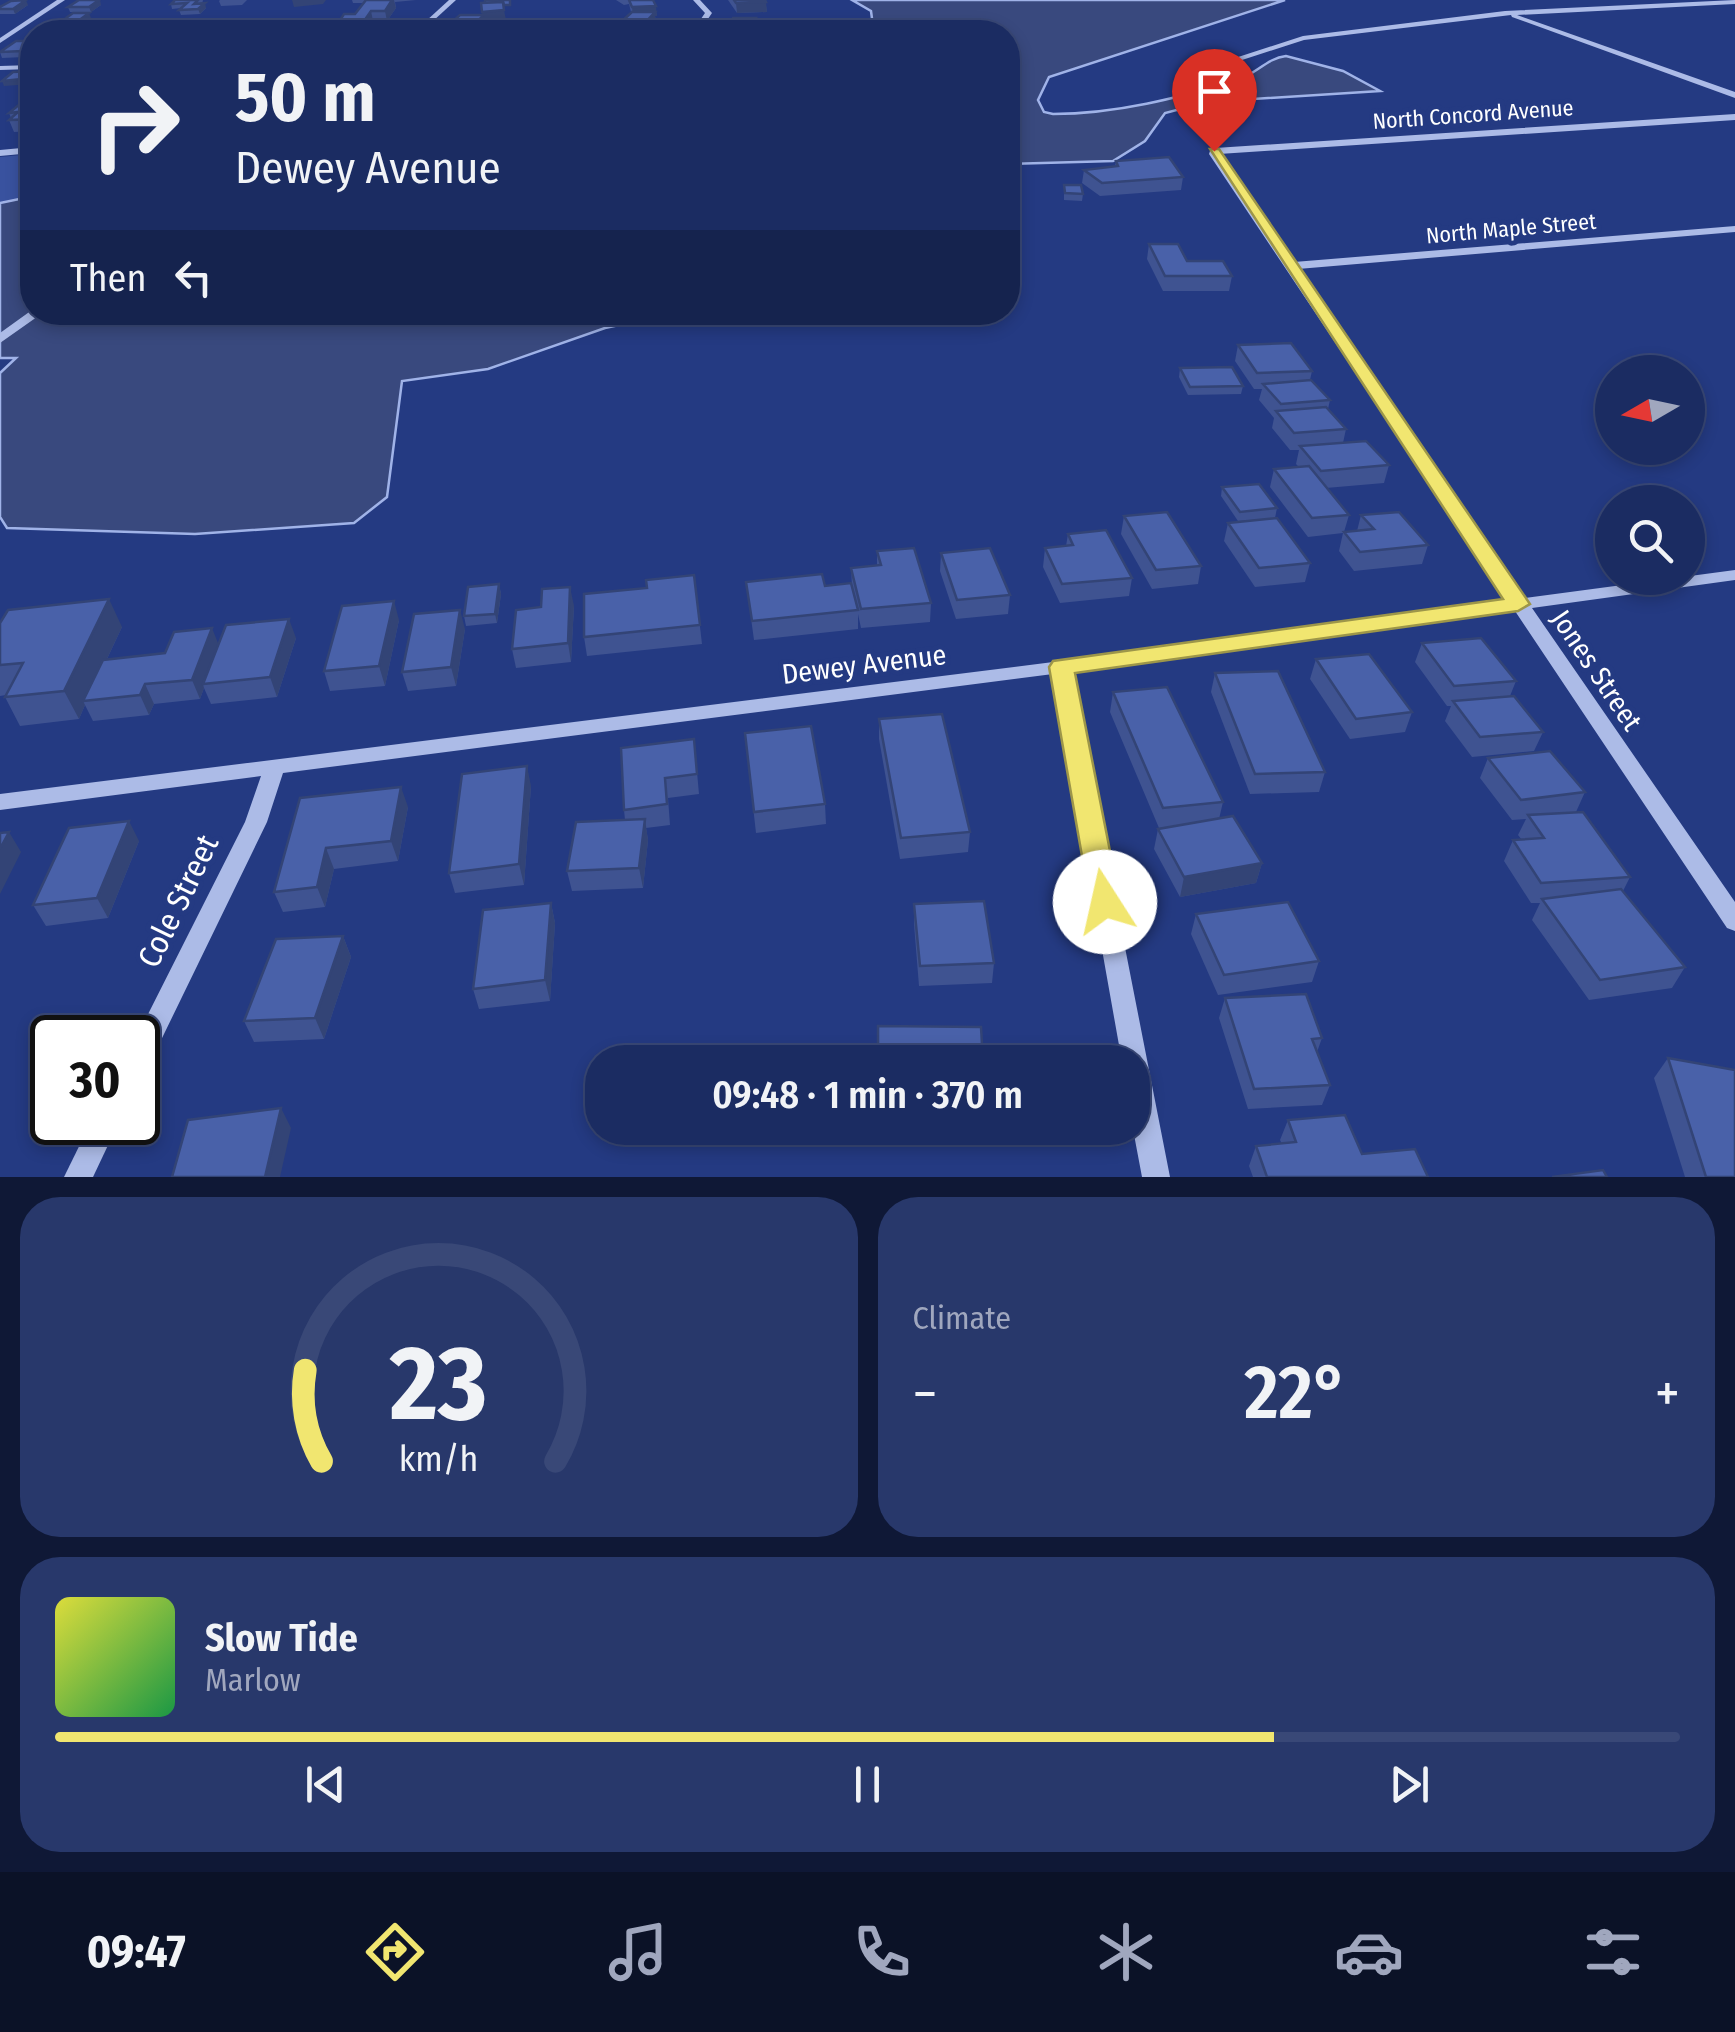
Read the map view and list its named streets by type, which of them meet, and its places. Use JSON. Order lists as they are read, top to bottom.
{
  "streets": {
    "street": [
      "North Concord Avenue",
      "North Maple Street",
      "Dewey Avenue",
      "Jones Street",
      "Cole Street"
    ]
  },
  "crossings": [
    ["North Concord Avenue", "Jones Street"],
    ["North Maple Street", "Jones Street"],
    ["Dewey Avenue", "Jones Street"],
    ["Dewey Avenue", "Cole Street"]
  ],
  "north": "left",
  "page": {
    "turn": ["50 m", "Dewey Avenue"],
    "then": "Then",
    "limit": "30",
    "trip": "09:48 · 1 min · 370 m",
    "tile": "Climate",
    "heat": ["−", "22°", "+"],
    "song": ["Slow Tide", "Marlow"],
    "tabs": "09:47",
    "gauge": ["23", "km/h"]
  }
}
